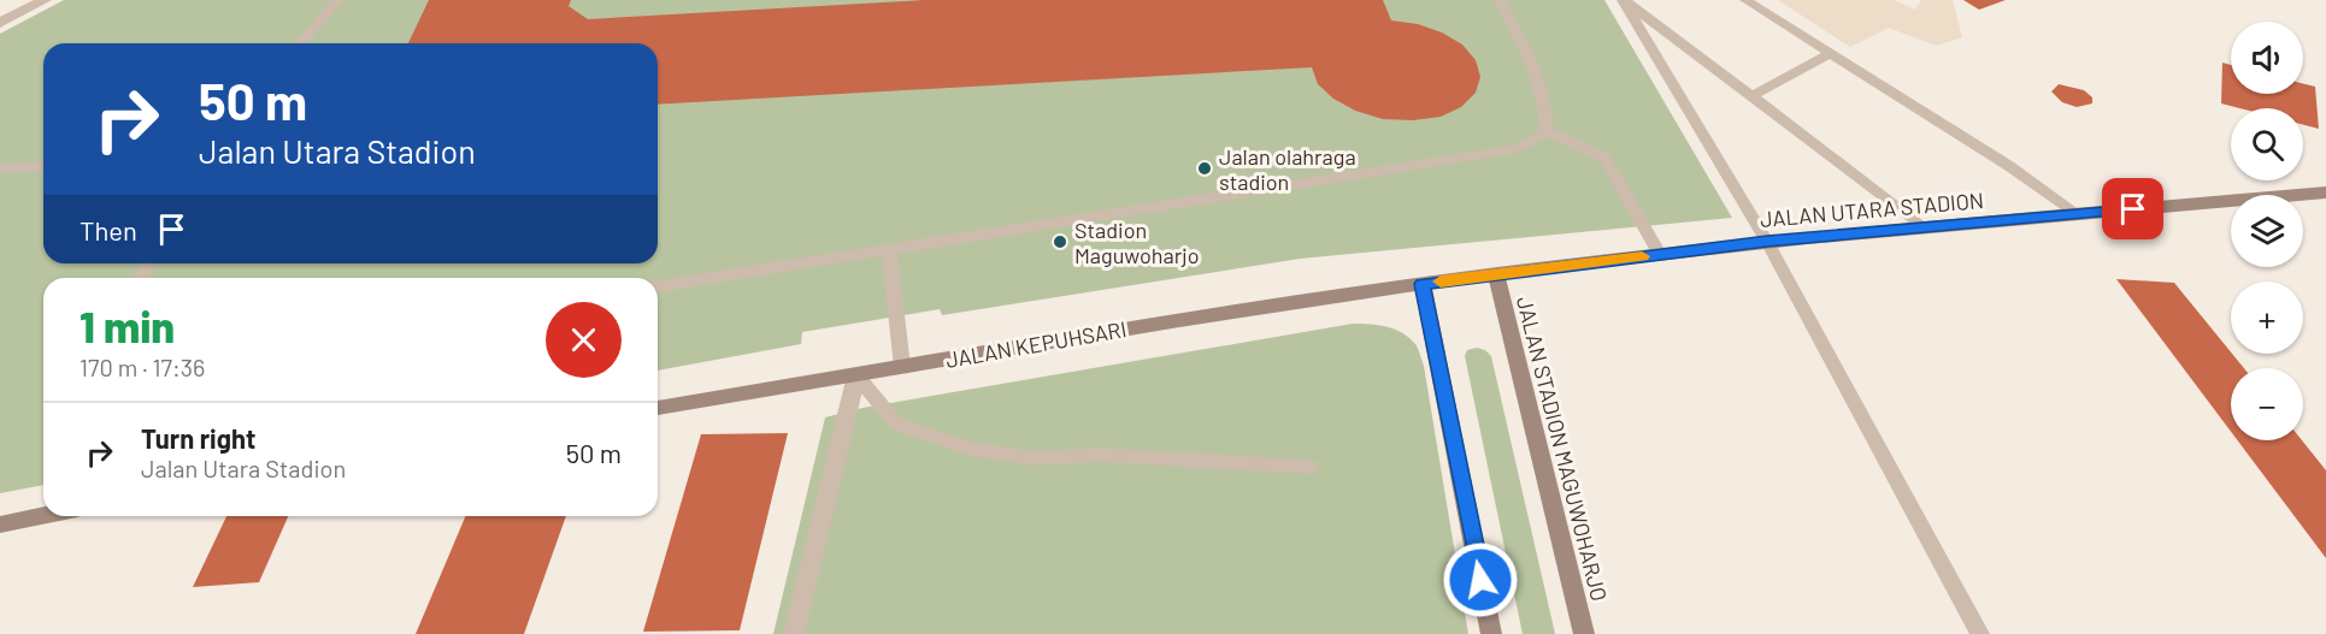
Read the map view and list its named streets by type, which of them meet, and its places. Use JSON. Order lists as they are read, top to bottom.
{
  "streets": {
    "street": ["JALAN UTARA STADION", "JALAN KEPUHSARI", "JALAN STADION MAGUWOHARJO"]
  },
  "crossings": [
    ["JALAN UTARA STADION", "JALAN KEPUHSARI"],
    ["JALAN UTARA STADION", "JALAN STADION MAGUWOHARJO"]
  ],
  "places": ["Jalan olahraga stadion", "Stadion Maguwoharjo"],
  "page": {
    "map_buttons": ["+", "−"],
    "turn": ["50 m", "Jalan Utara Stadion"],
    "then": "Then",
    "heading": ["1 min", "170 m · 17:36"],
    "list": [
      {
        "name": "Turn right",
        "note": "Jalan Utara Stadion",
        "value": "50 m"
      }
    ]
  }
}
